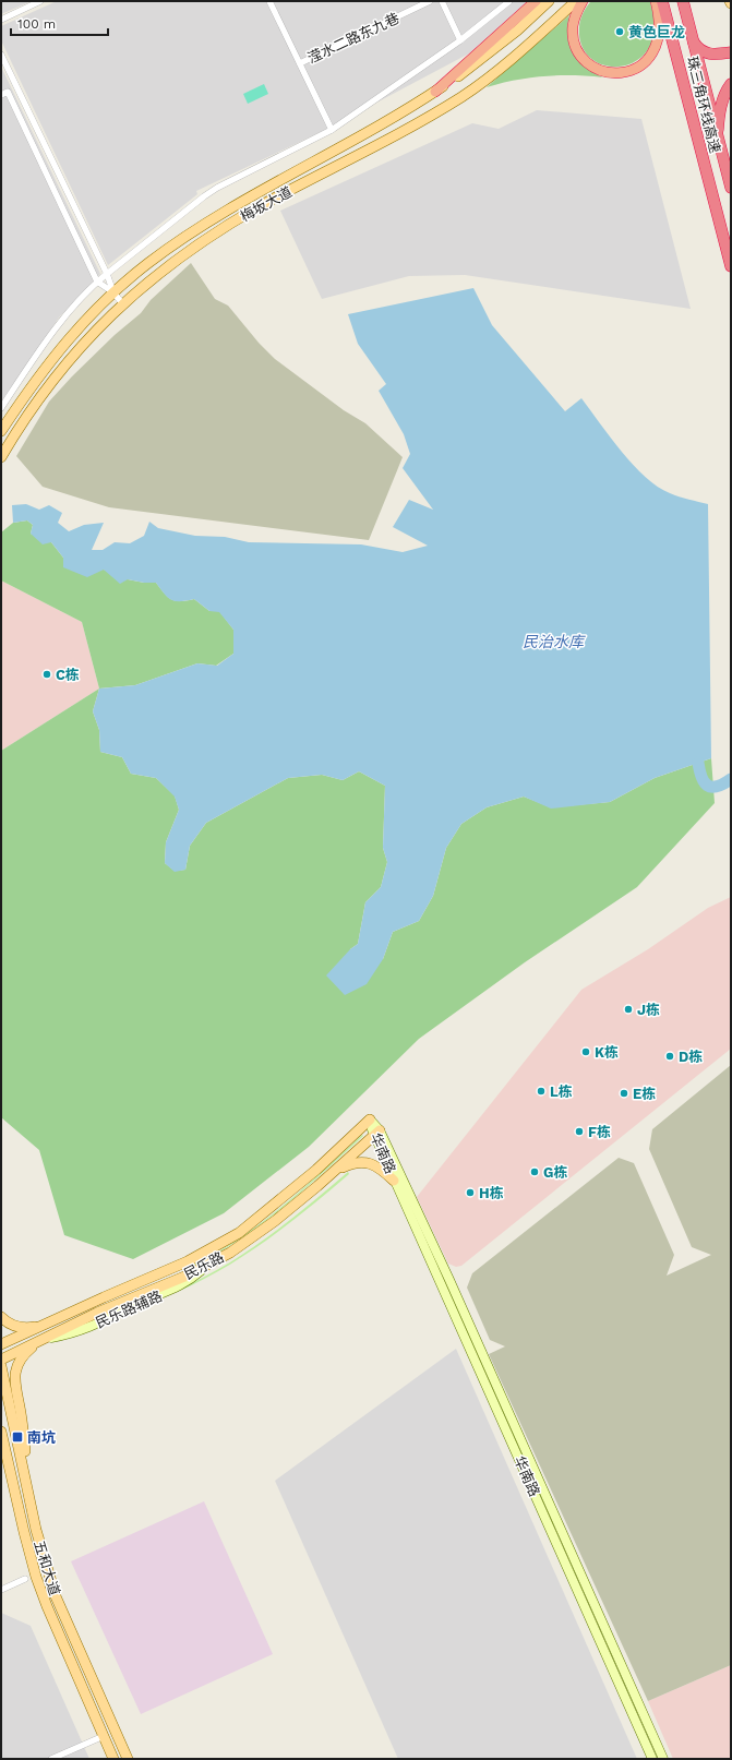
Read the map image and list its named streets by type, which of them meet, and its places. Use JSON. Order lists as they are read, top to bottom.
{
  "streets": {
    "highway": ["珠三角环线高速"],
    "main road": [
      "梅坂大道",
      "华南路",
      "民乐路",
      "五和大道"
    ],
    "street": ["滢水二路东九巷"]
  },
  "crossings": [
    ["华南路", "民乐路"]
  ],
  "water": ["民治水库"],
  "places": {
    "other": [
      "黄色巨龙",
      "C栋",
      "J栋",
      "K栋",
      "D栋",
      "L栋",
      "E栋",
      "F栋",
      "G栋",
      "H栋"
    ],
    "transit": ["南坑"]
  },
  "scale_bar": "100 m"
}
